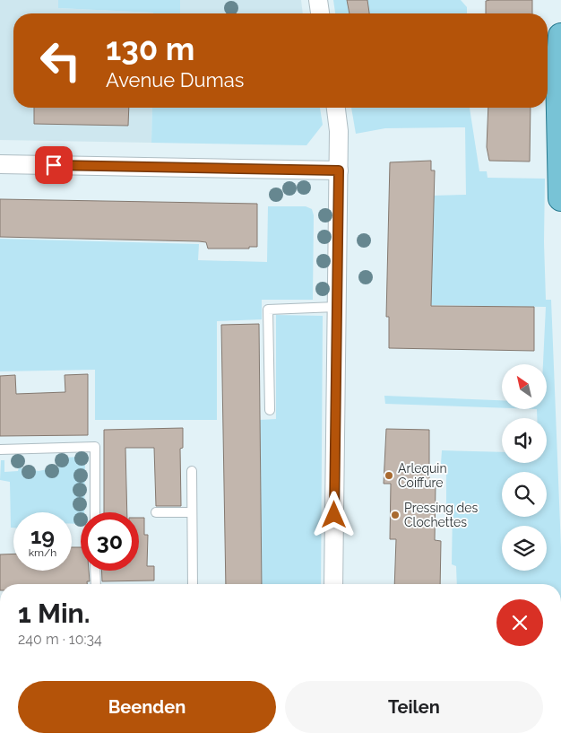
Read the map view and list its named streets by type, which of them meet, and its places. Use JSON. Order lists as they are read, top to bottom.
{
  "places": ["Arlequin Coiffure", "Pressing des Clochettes"],
  "north": "top left",
  "page": {
    "turn": ["130 m", "Avenue Dumas"],
    "speed": "19 km/h",
    "limit": "30",
    "heading": ["1 Min.", "240 m · 10:34"],
    "buttons": ["Beenden", "Teilen"]
  }
}
